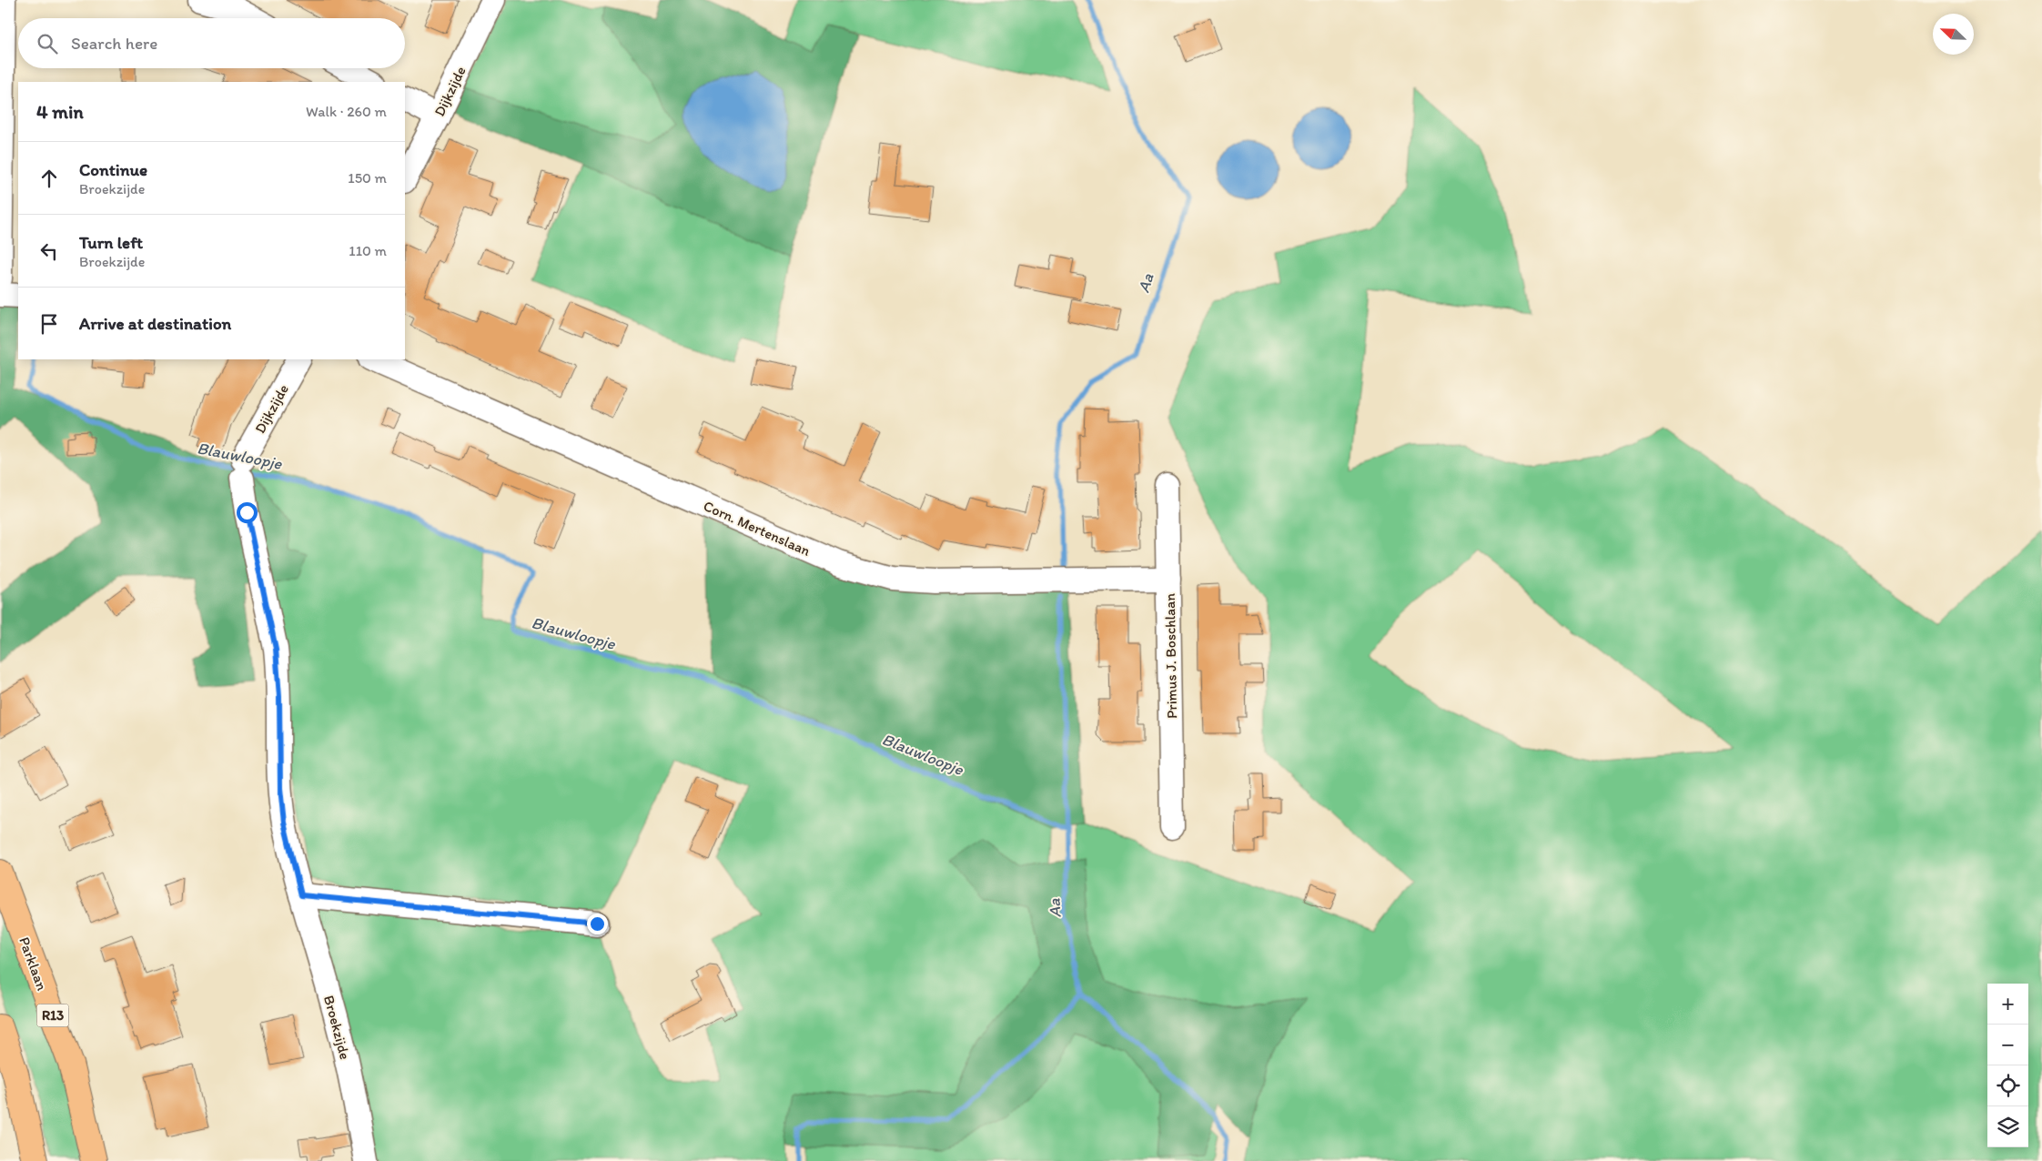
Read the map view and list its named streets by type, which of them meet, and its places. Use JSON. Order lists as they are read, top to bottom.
{
  "streets": {
    "main road": ["Parklaan", "R13"],
    "street": [
      "Dijkzijde",
      "Corn. Mertenslaan",
      "Primus J. Boschlaan",
      "Broekzijde"
    ]
  },
  "crossings": [
    ["Dijkzijde", "Broekzijde"],
    ["Corn. Mertenslaan", "Primus J. Boschlaan"]
  ],
  "water": ["Aa", "Blauwloopje"],
  "north": "top left",
  "page": {
    "search": "Search here",
    "heading": ["4 min", "Walk · 260 m"],
    "list": [
      ["Continue", "Broekzijde", "150 m"],
      ["Turn left", "Broekzijde", "110 m"],
      "Arrive at destination"
    ],
    "map_buttons": ["+", "−"]
  }
}
